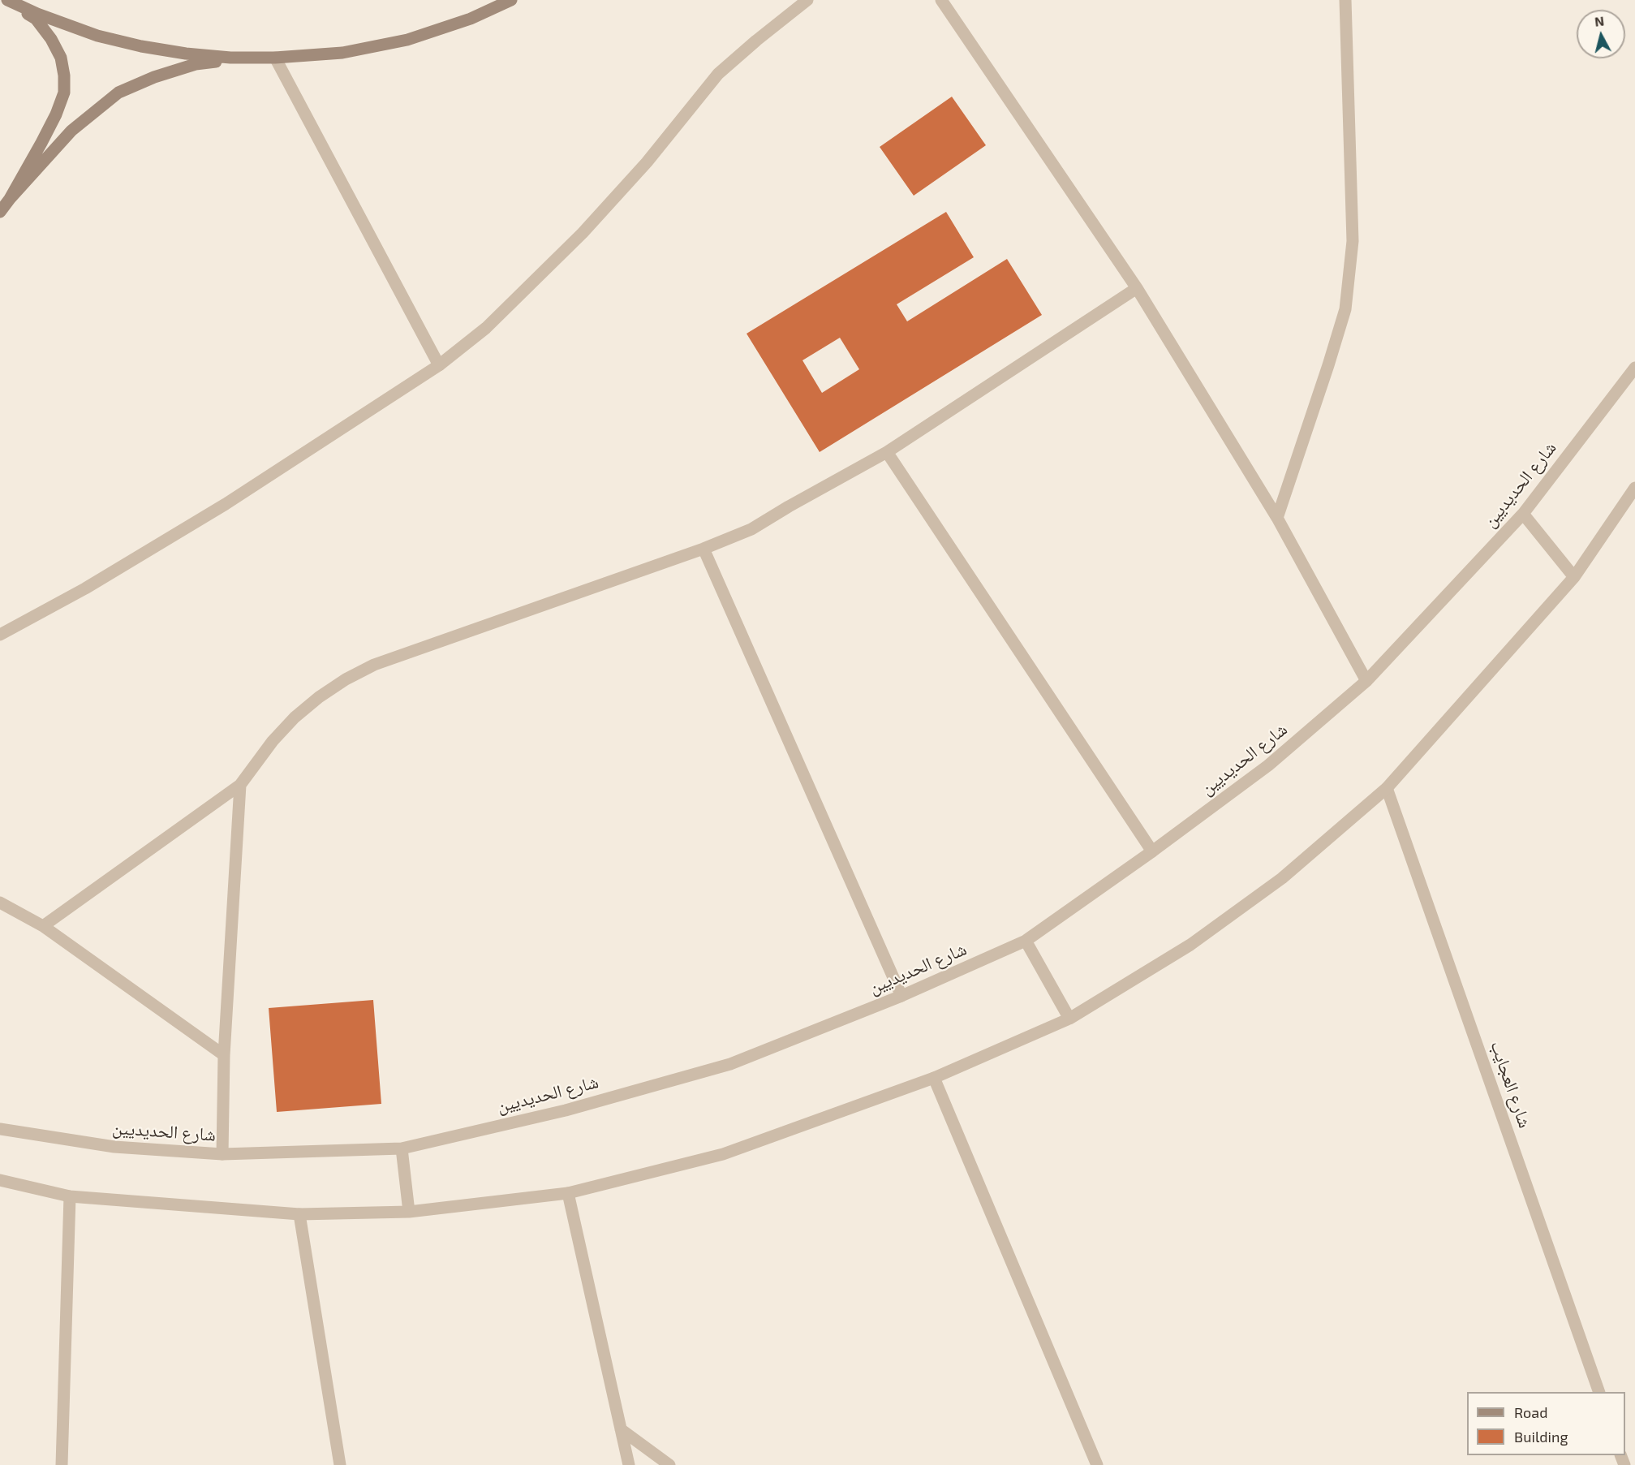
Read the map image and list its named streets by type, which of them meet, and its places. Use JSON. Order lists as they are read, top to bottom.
{
  "streets": {
    "street": ["شارع الحديديين", "شارع العجايب"]
  },
  "legend": ["Road", "Building"],
  "north": "top"
}
